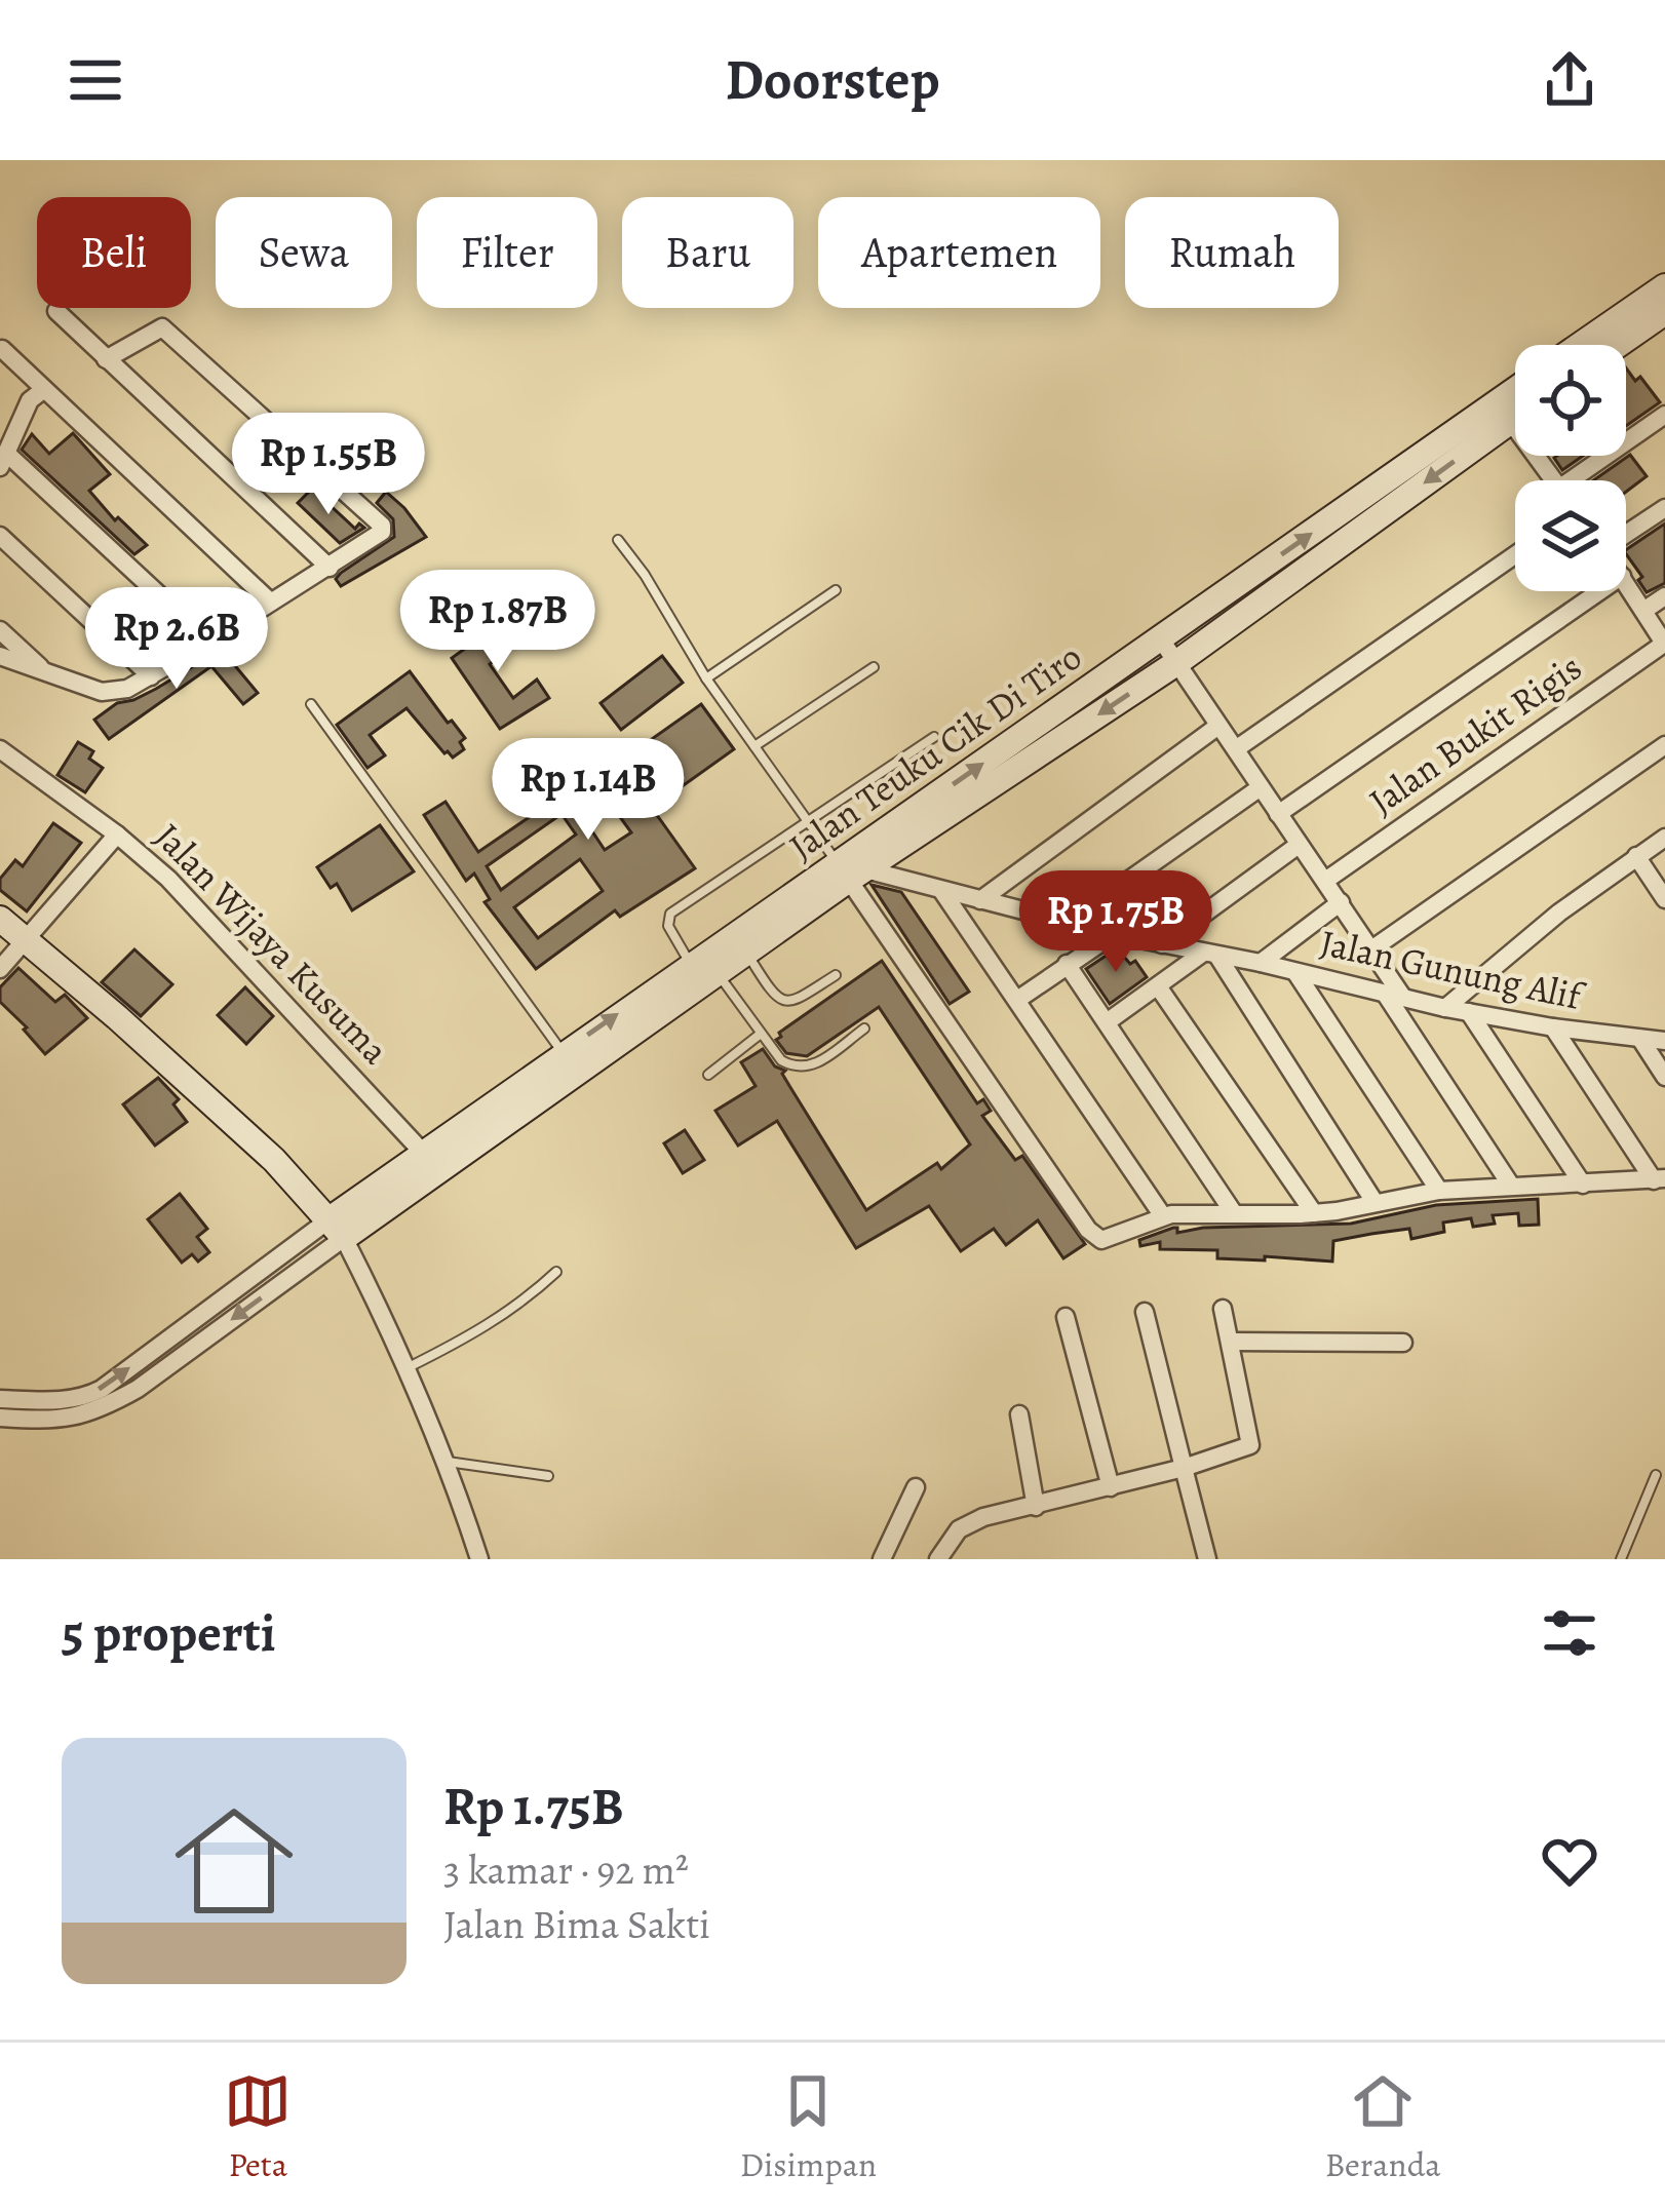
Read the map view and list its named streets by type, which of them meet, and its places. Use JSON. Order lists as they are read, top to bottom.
{
  "streets": {
    "street": [
      "Jalan Bukit Rigis",
      "Jalan Teuku Cik Di Tiro",
      "Jalan Wijaya Kusuma",
      "Jalan Gunung Alif"
    ]
  },
  "crossings": [
    ["Jalan Teuku Cik Di Tiro", "Jalan Wijaya Kusuma"],
    ["Jalan Teuku Cik Di Tiro", "Jalan Gunung Alif"]
  ],
  "page": {
    "header": "Doorstep",
    "chip": [
      "Beli",
      "Sewa",
      "Filter",
      "Baru",
      "Apartemen",
      "Rumah"
    ],
    "price": [
      "Rp 1.55B",
      "Rp 1.87B",
      "Rp 2.6B",
      "Rp 1.14B",
      "Rp 1.75B"
    ],
    "heading": "5 properti",
    "list": [
      {
        "name": "Rp 1.75B",
        "note": "3 kamar · 92 m² · Jalan Bima Sakti"
      }
    ],
    "tabs": ["Peta", "Disimpan", "Beranda"]
  }
}
